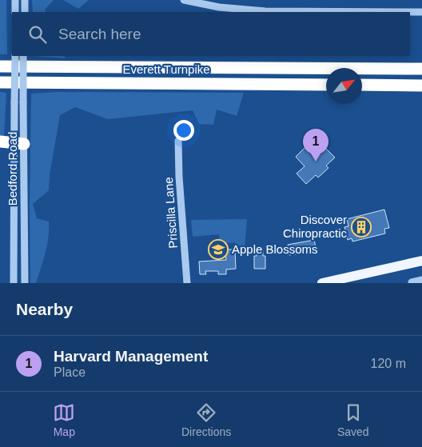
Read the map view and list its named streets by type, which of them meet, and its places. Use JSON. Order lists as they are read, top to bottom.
{
  "streets": {
    "highway": ["Everett Turnpike"],
    "street": ["Bedford Road", "Priscilla Lane"]
  },
  "places": {
    "building": ["Discover Chiropractic"],
    "school or university": ["Apple Blossoms"]
  },
  "north": "top right",
  "page": {
    "search": "Search here",
    "pins": "1",
    "heading": "Nearby",
    "list": [
      {
        "mark": "1",
        "name": "Harvard Management",
        "note": "Place",
        "value": "120 m"
      }
    ],
    "nav": ["Map", "Directions", "Saved"]
  }
}
